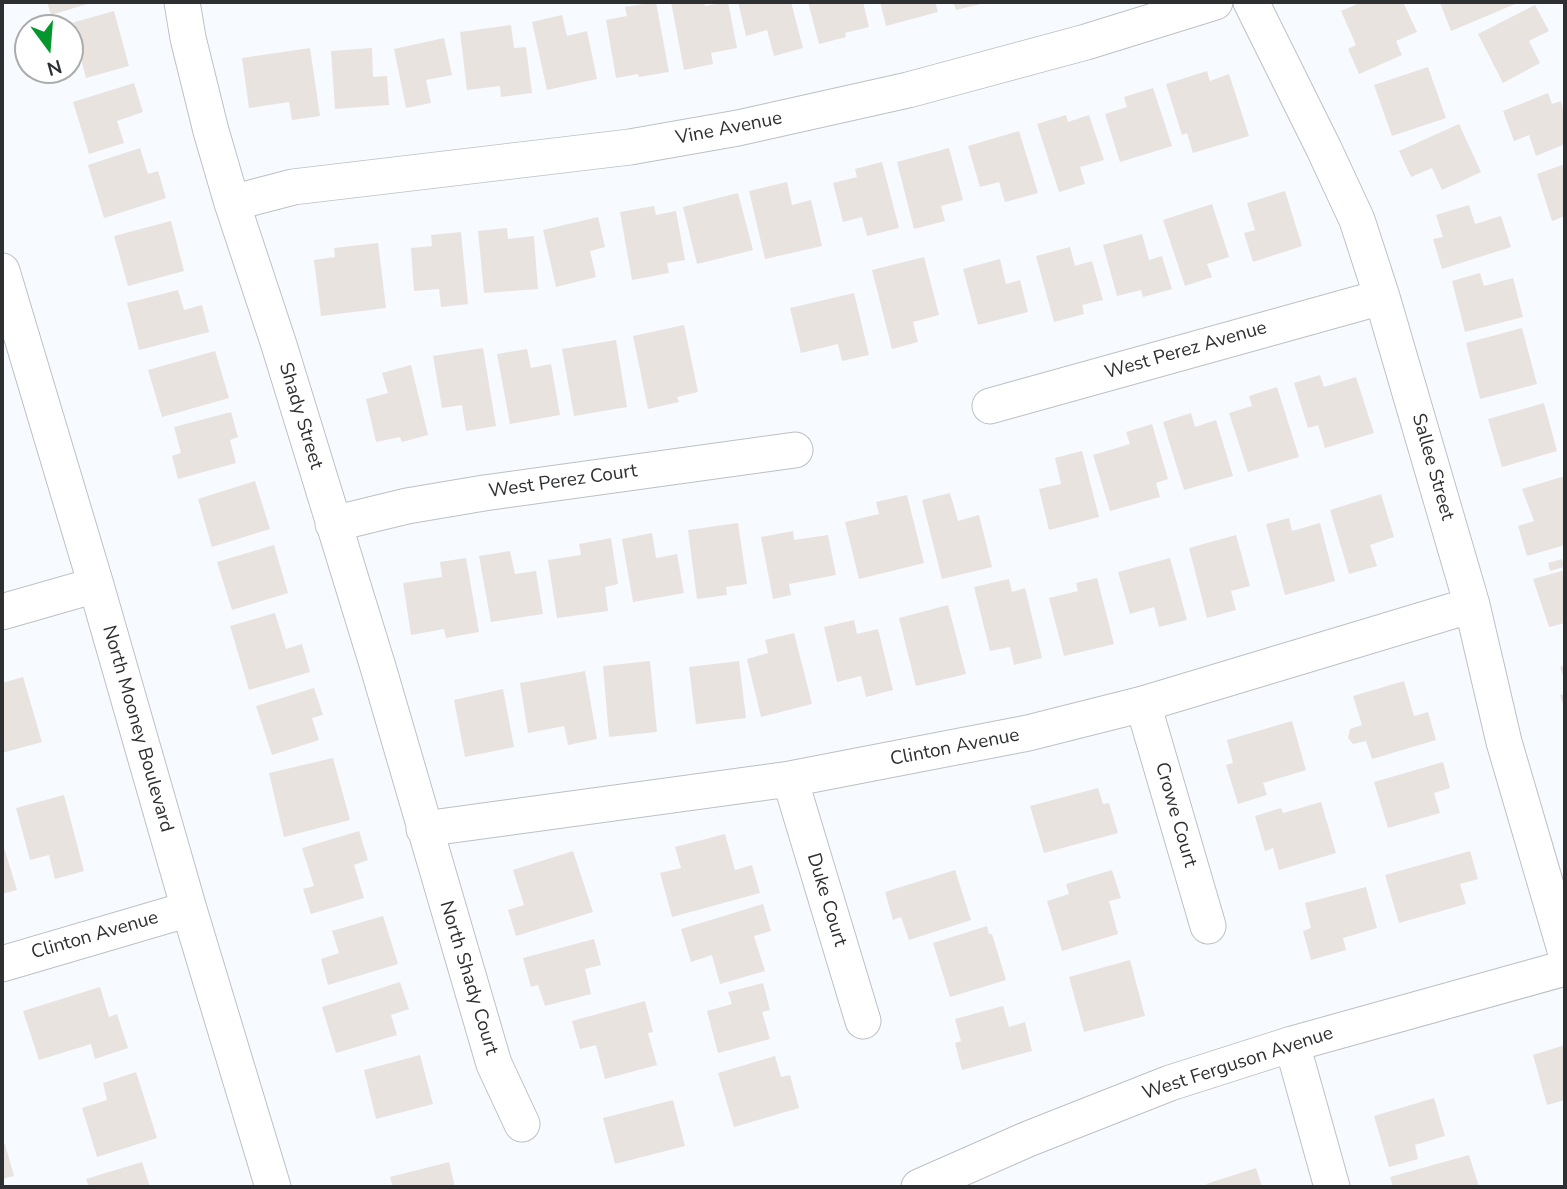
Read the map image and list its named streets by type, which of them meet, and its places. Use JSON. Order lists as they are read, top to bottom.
{
  "streets": {
    "street": [
      "Vine Avenue",
      "West Perez Avenue",
      "Shady Street",
      "Sallee Street",
      "West Perez Court",
      "North Mooney Boulevard",
      "Clinton Avenue",
      "Crowe Court",
      "Duke Court",
      "North Shady Court",
      "West Ferguson Avenue"
    ]
  },
  "crossings": [
    ["Vine Avenue", "Shady Street"],
    ["West Perez Avenue", "Sallee Street"],
    ["Shady Street", "West Perez Court"],
    ["Shady Street", "Clinton Avenue"],
    ["Shady Street", "North Shady Court"],
    ["Sallee Street", "Clinton Avenue"],
    ["North Mooney Boulevard", "Clinton Avenue"],
    ["Clinton Avenue", "Crowe Court"],
    ["Clinton Avenue", "Duke Court"],
    ["Clinton Avenue", "North Shady Court"]
  ],
  "north": "bottom"
}
